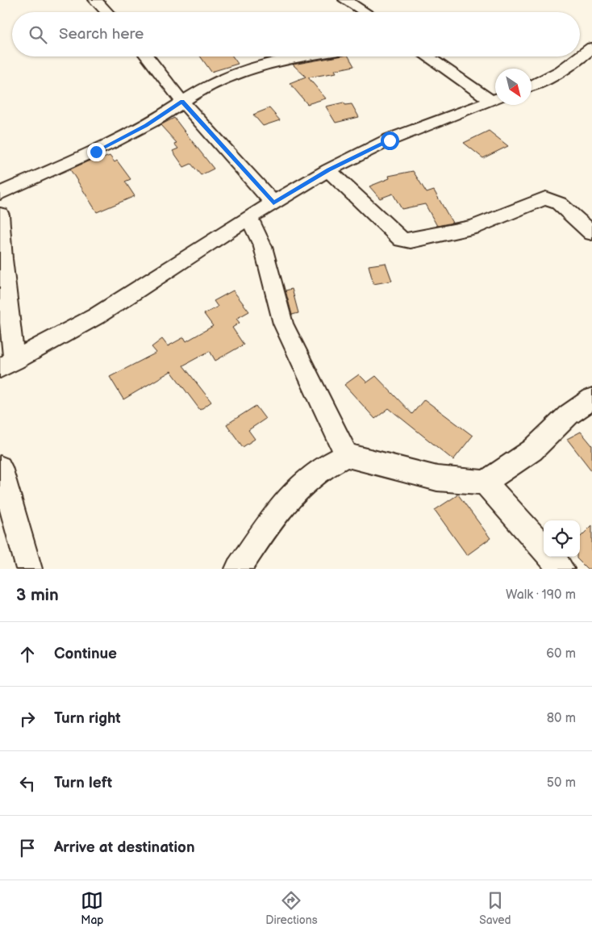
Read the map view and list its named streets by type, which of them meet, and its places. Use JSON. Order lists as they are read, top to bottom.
{
  "north": "bottom right",
  "page": {
    "search": "Search here",
    "heading": ["3 min", "Walk · 190 m"],
    "list": [
      ["Continue", "60 m"],
      ["Turn right", "80 m"],
      ["Turn left", "50 m"],
      "Arrive at destination"
    ],
    "nav": ["Map", "Directions", "Saved"]
  }
}
